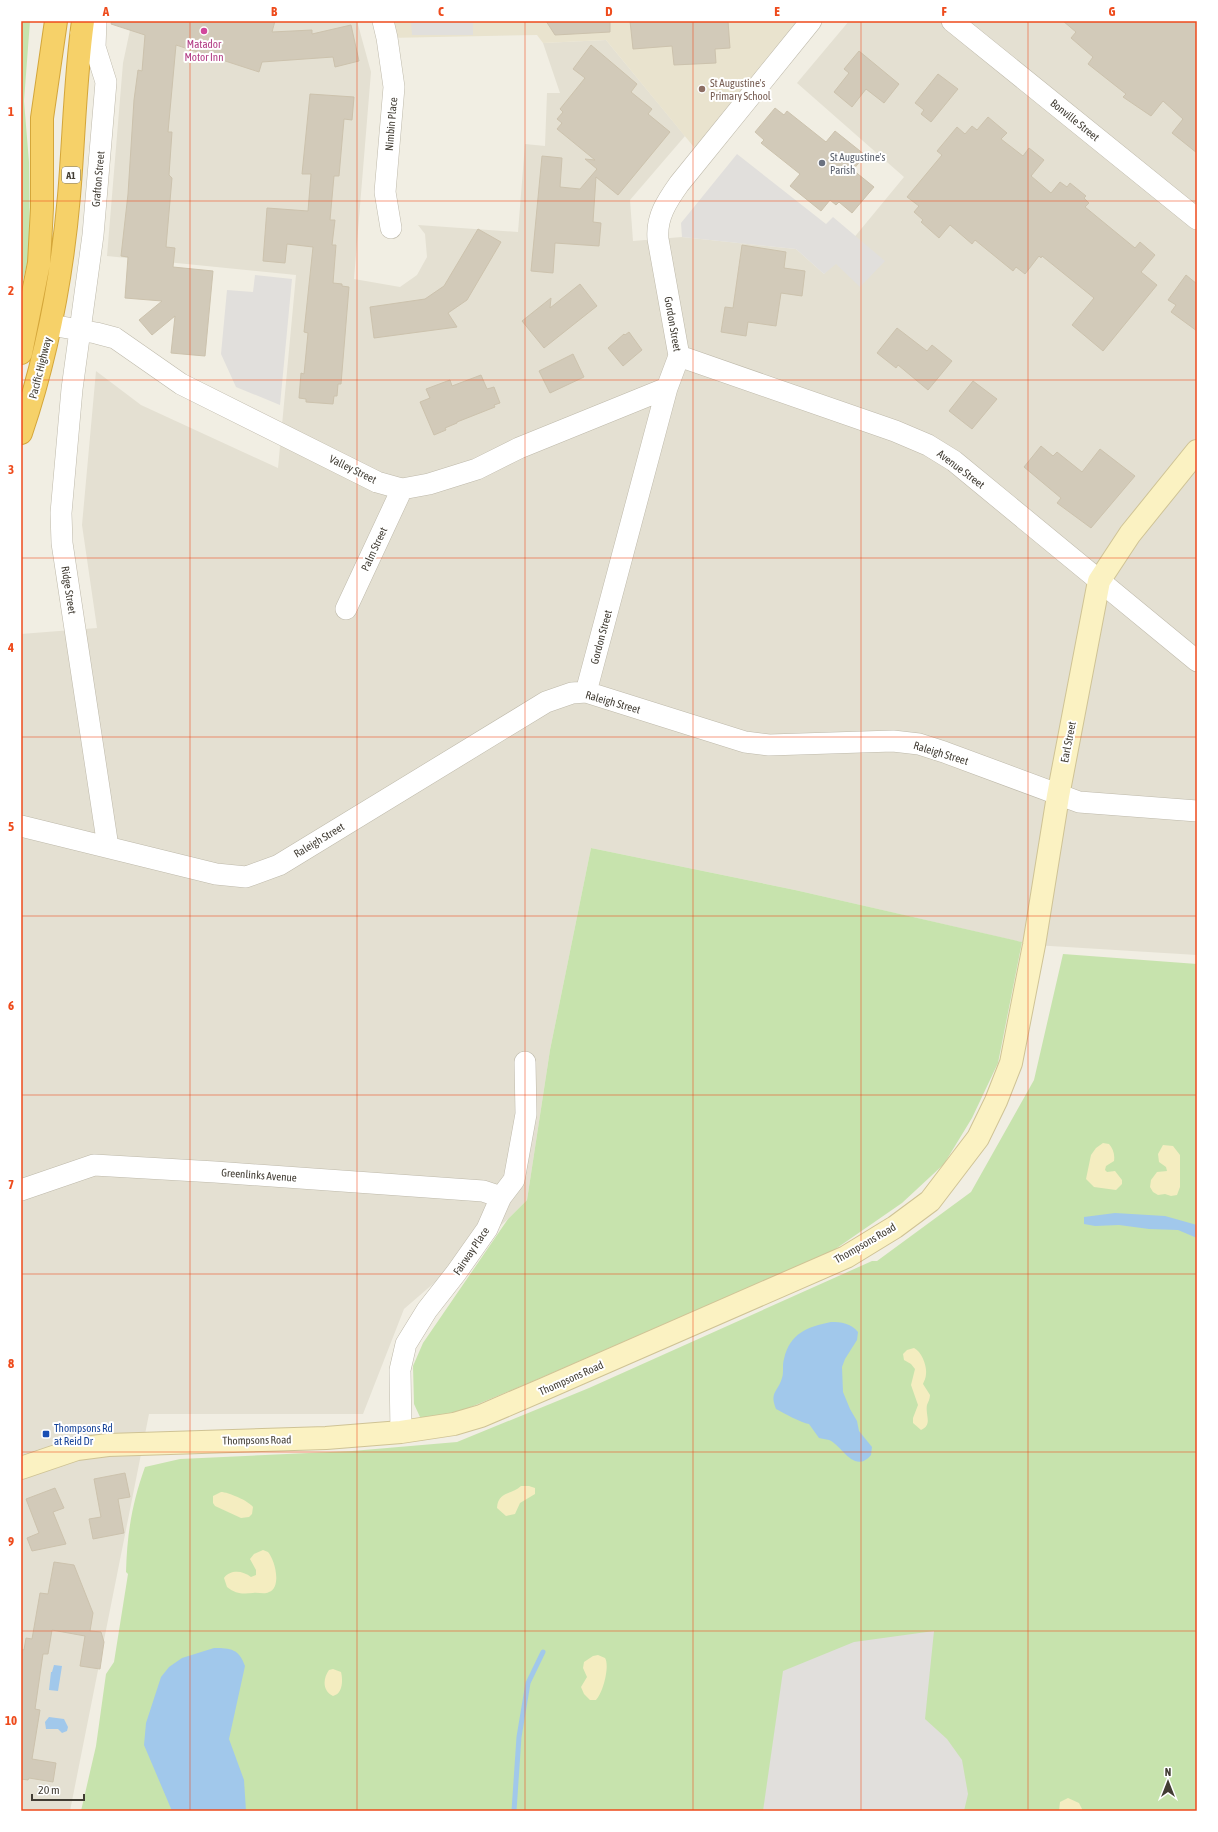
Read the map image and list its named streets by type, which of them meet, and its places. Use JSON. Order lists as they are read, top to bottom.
{
  "streets": {
    "highway": ["A1", "Grafton Street", "Pacific Highway"],
    "street": [
      "Bonville Street",
      "Nimbin Place",
      "Gordon Street",
      "Valley Street",
      "Avenue Street",
      "Palm Street",
      "Ridge Street",
      "Raleigh Street",
      "Earl Street",
      "Greenlinks Avenue",
      "Thompsons Road",
      "Fairway Place"
    ]
  },
  "crossings": [
    ["Grafton Street", "Pacific Highway"],
    ["Grafton Street", "Valley Street"],
    ["Grafton Street", "Ridge Street"],
    ["Gordon Street", "Valley Street"],
    ["Gordon Street", "Avenue Street"],
    ["Gordon Street", "Raleigh Street"],
    ["Pacific Highway", "Valley Street"],
    ["Valley Street", "Palm Street"],
    ["Valley Street", "Ridge Street"],
    ["Avenue Street", "Earl Street"],
    ["Ridge Street", "Raleigh Street"],
    ["Raleigh Street", "Earl Street"],
    ["Earl Street", "Thompsons Road"],
    ["Greenlinks Avenue", "Fairway Place"],
    ["Thompsons Road", "Fairway Place"]
  ],
  "places": {
    "other": ["Matador Motor Inn", "St Augustine's Primary School", "St Augustine's Parish"],
    "transit": ["Thompsons Rd at Reid Dr"]
  },
  "scale_bar": "20 m",
  "north": "top",
  "grid": {
    "columns": [
      "A",
      "B",
      "C",
      "D",
      "E",
      "F",
      "G"
    ],
    "rows": [
      "1",
      "2",
      "3",
      "4",
      "5",
      "6",
      "7",
      "8",
      "9",
      "10"
    ]
  }
}
